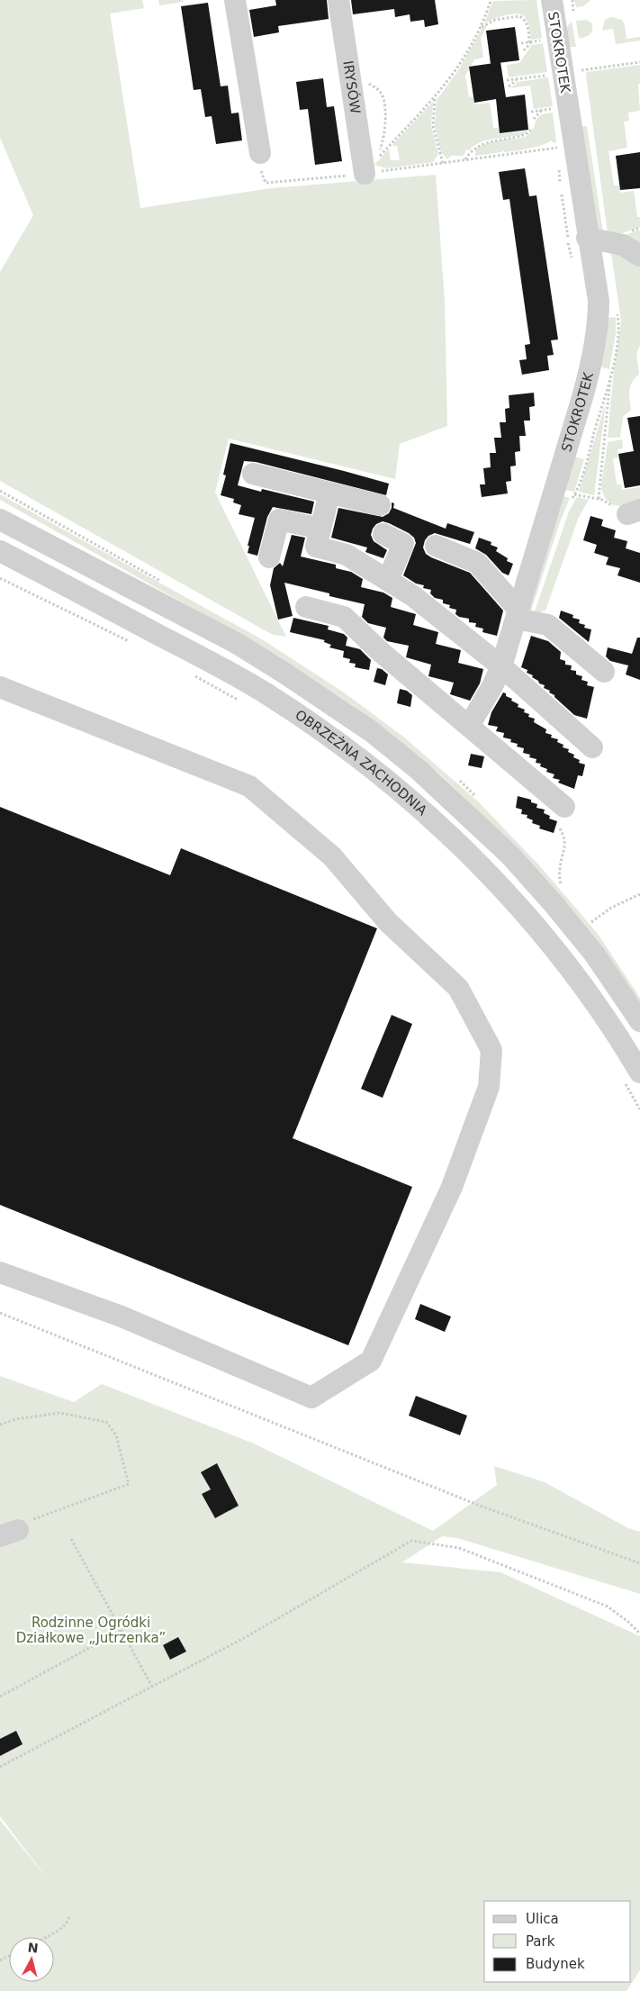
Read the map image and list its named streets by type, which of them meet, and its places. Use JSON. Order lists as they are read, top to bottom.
{
  "streets": {
    "street": ["STOKROTEK", "IRYSÓW", "OBRZEŻNA ZACHODNIA"]
  },
  "parks": ["Rodzinne Ogródki Działkowe „Jutrzenka”"],
  "legend": ["Ulica", "Park", "Budynek"],
  "north": "top"
}
